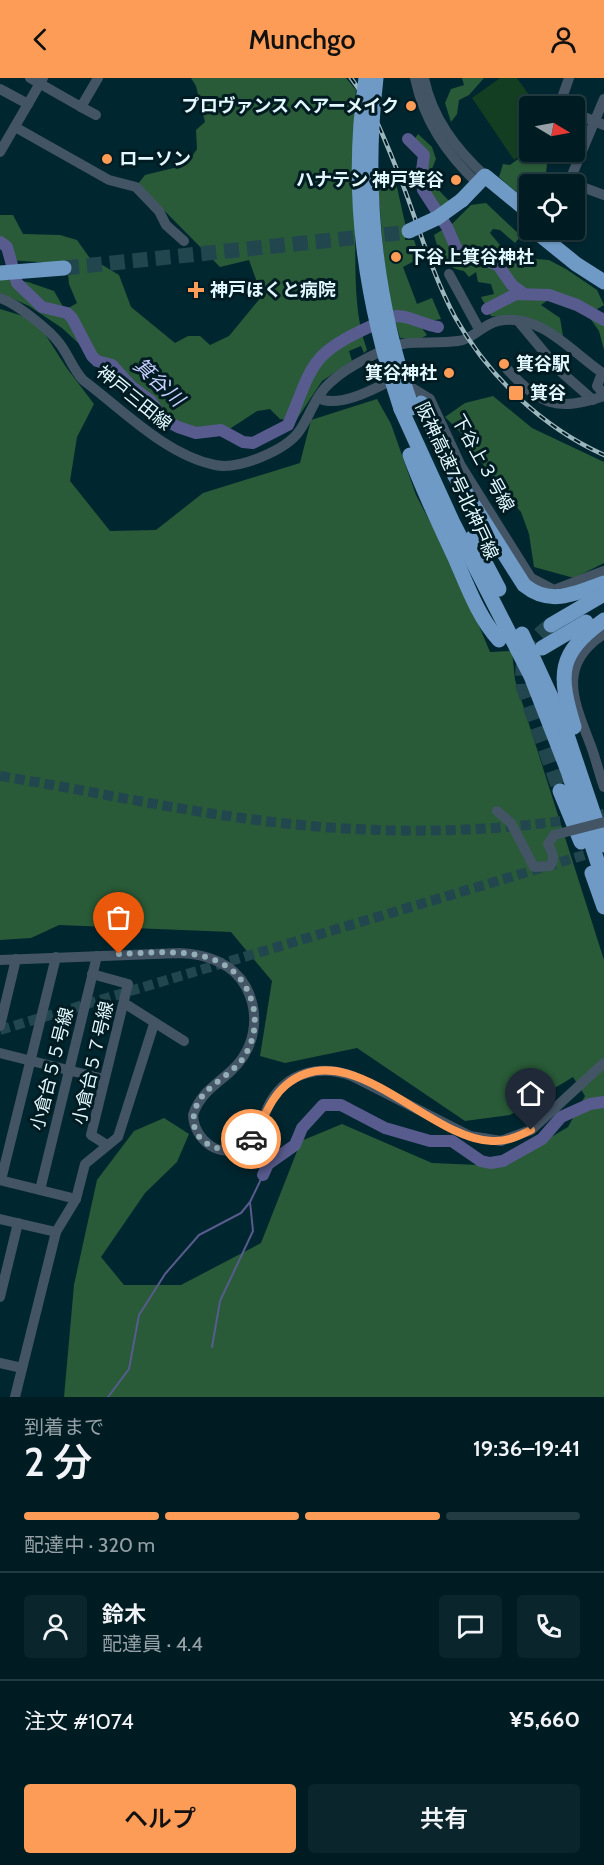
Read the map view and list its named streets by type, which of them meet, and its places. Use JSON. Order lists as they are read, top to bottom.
{
  "streets": {
    "highway": ["阪神高速7号北神戸線"],
    "street": [
      "神戸三田線",
      "下谷上３号線",
      "小倉台５７号線",
      "小倉台５５号線"
    ]
  },
  "crossings": [
    ["神戸三田線", "下谷上３号線"],
    ["小倉台５７号線", "小倉台５５号線"]
  ],
  "water": ["箕谷川"],
  "places": {
    "other": [
      "プロヴァンス ヘアーメイク",
      "ローソン",
      "ハナテン 神戸箕谷",
      "下谷上箕谷神社",
      "箕谷駅",
      "箕谷神社"
    ],
    "health": ["神戸ほくと病院"],
    "transit": ["箕谷"]
  },
  "north": "right",
  "page": {
    "header": "Munchgo",
    "heading": ["2 分", "到着まで", "19:36–19:41"],
    "panel": [
      "鈴木",
      "配達員 · 4.4",
      "注文 #1074",
      "¥5,660"
    ],
    "bar": "配達中 · 320 m",
    "buttons": ["ヘルプ", "共有"]
  }
}
